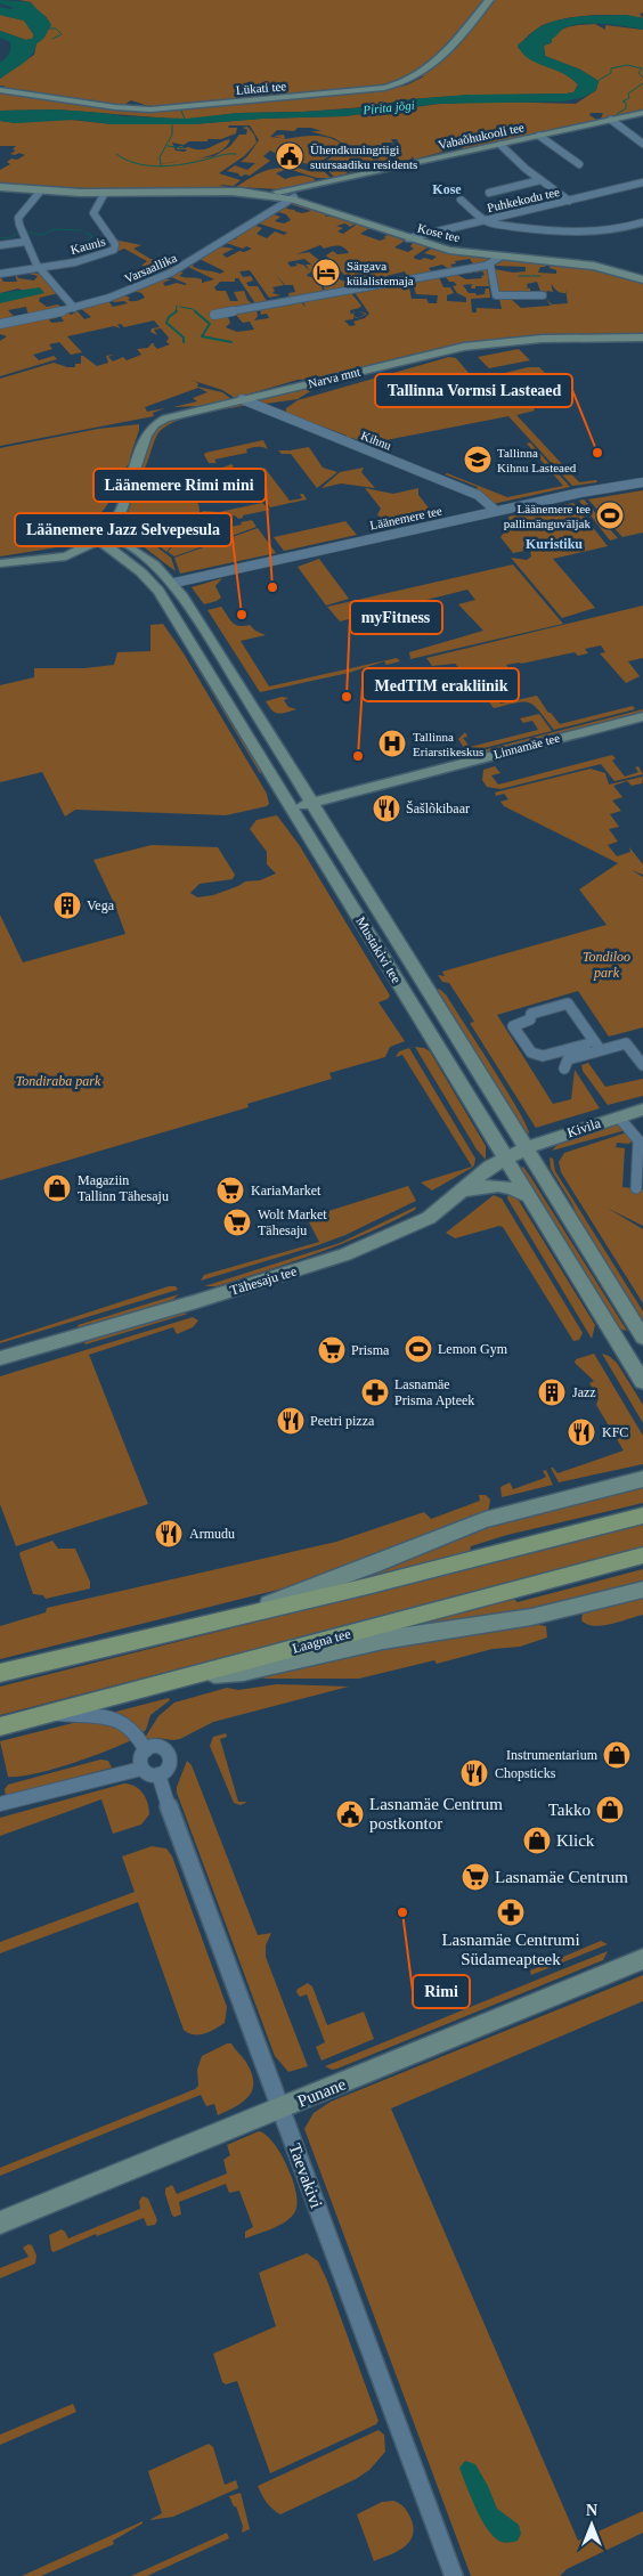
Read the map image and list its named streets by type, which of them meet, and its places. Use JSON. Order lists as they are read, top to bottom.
{
  "streets": {
    "main road": [
      "Lükati tee",
      "Vabaõhukooli tee",
      "Kose tee",
      "Narva mnt",
      "Linnamäe tee",
      "Mustakivi tee",
      "Kivila",
      "Tähesaju tee",
      "Laagna tee",
      "Punane"
    ],
    "street": [
      "Puhkekodu tee",
      "Kaunis",
      "Varsaallika",
      "Kihnu",
      "Läänemere tee",
      "Taevakivi"
    ]
  },
  "crossings": [
    ["Vabaõhukooli tee", "Kose tee"],
    ["Vabaõhukooli tee", "Varsaallika"],
    ["Puhkekodu tee", "Kose tee"],
    ["Kose tee", "Varsaallika"],
    ["Narva mnt", "Kihnu"],
    ["Narva mnt", "Mustakivi tee"],
    ["Kihnu", "Läänemere tee"],
    ["Läänemere tee", "Mustakivi tee"],
    ["Linnamäe tee", "Mustakivi tee"],
    ["Mustakivi tee", "Kivila"],
    ["Mustakivi tee", "Tähesaju tee"],
    ["Kivila", "Tähesaju tee"],
    ["Punane", "Taevakivi"]
  ],
  "districts": ["Kose", "Kuristiku"],
  "water": ["Pirita jõgi"],
  "parks": ["Tondiloo park", "Tondiraba park"],
  "places": {
    "public building": ["Ühendkuningriigi suursaadiku residents", "Lasnamäe Centrum postkontor"],
    "hotel": ["Särgava külalistemaja"],
    "other": [
      "Tallinna Vormsi Lasteaed",
      "Läänemere Rimi mini",
      "Läänemere Jazz Selvepesula",
      "myFitness",
      "MedTIM erakliinik",
      "Rimi"
    ],
    "school or university": ["Tallinna Kihnu Lasteaed"],
    "sports": ["Läänemere tee pallimänguväljak", "Lemon Gym"],
    "hospital": ["Tallinna Eriarstikeskus"],
    "restaurant": [
      "Šašlõkibaar",
      "Peetri pizza",
      "KFC",
      "Armudu",
      "Chopsticks"
    ],
    "building": ["Vega", "Jazz"],
    "shop": [
      "Magaziin Tallinn Tähesaju",
      "Instrumentarium",
      "Takko",
      "Klick"
    ],
    "supermarket": [
      "KariaMarket",
      "Wolt Market Tähesaju",
      "Prisma",
      "Lasnamäe Centrum"
    ],
    "pharmacy": ["Lasnamäe Prisma Apteek", "Lasnamäe Centrumi Südameapteek"]
  },
  "north": "top"
}
